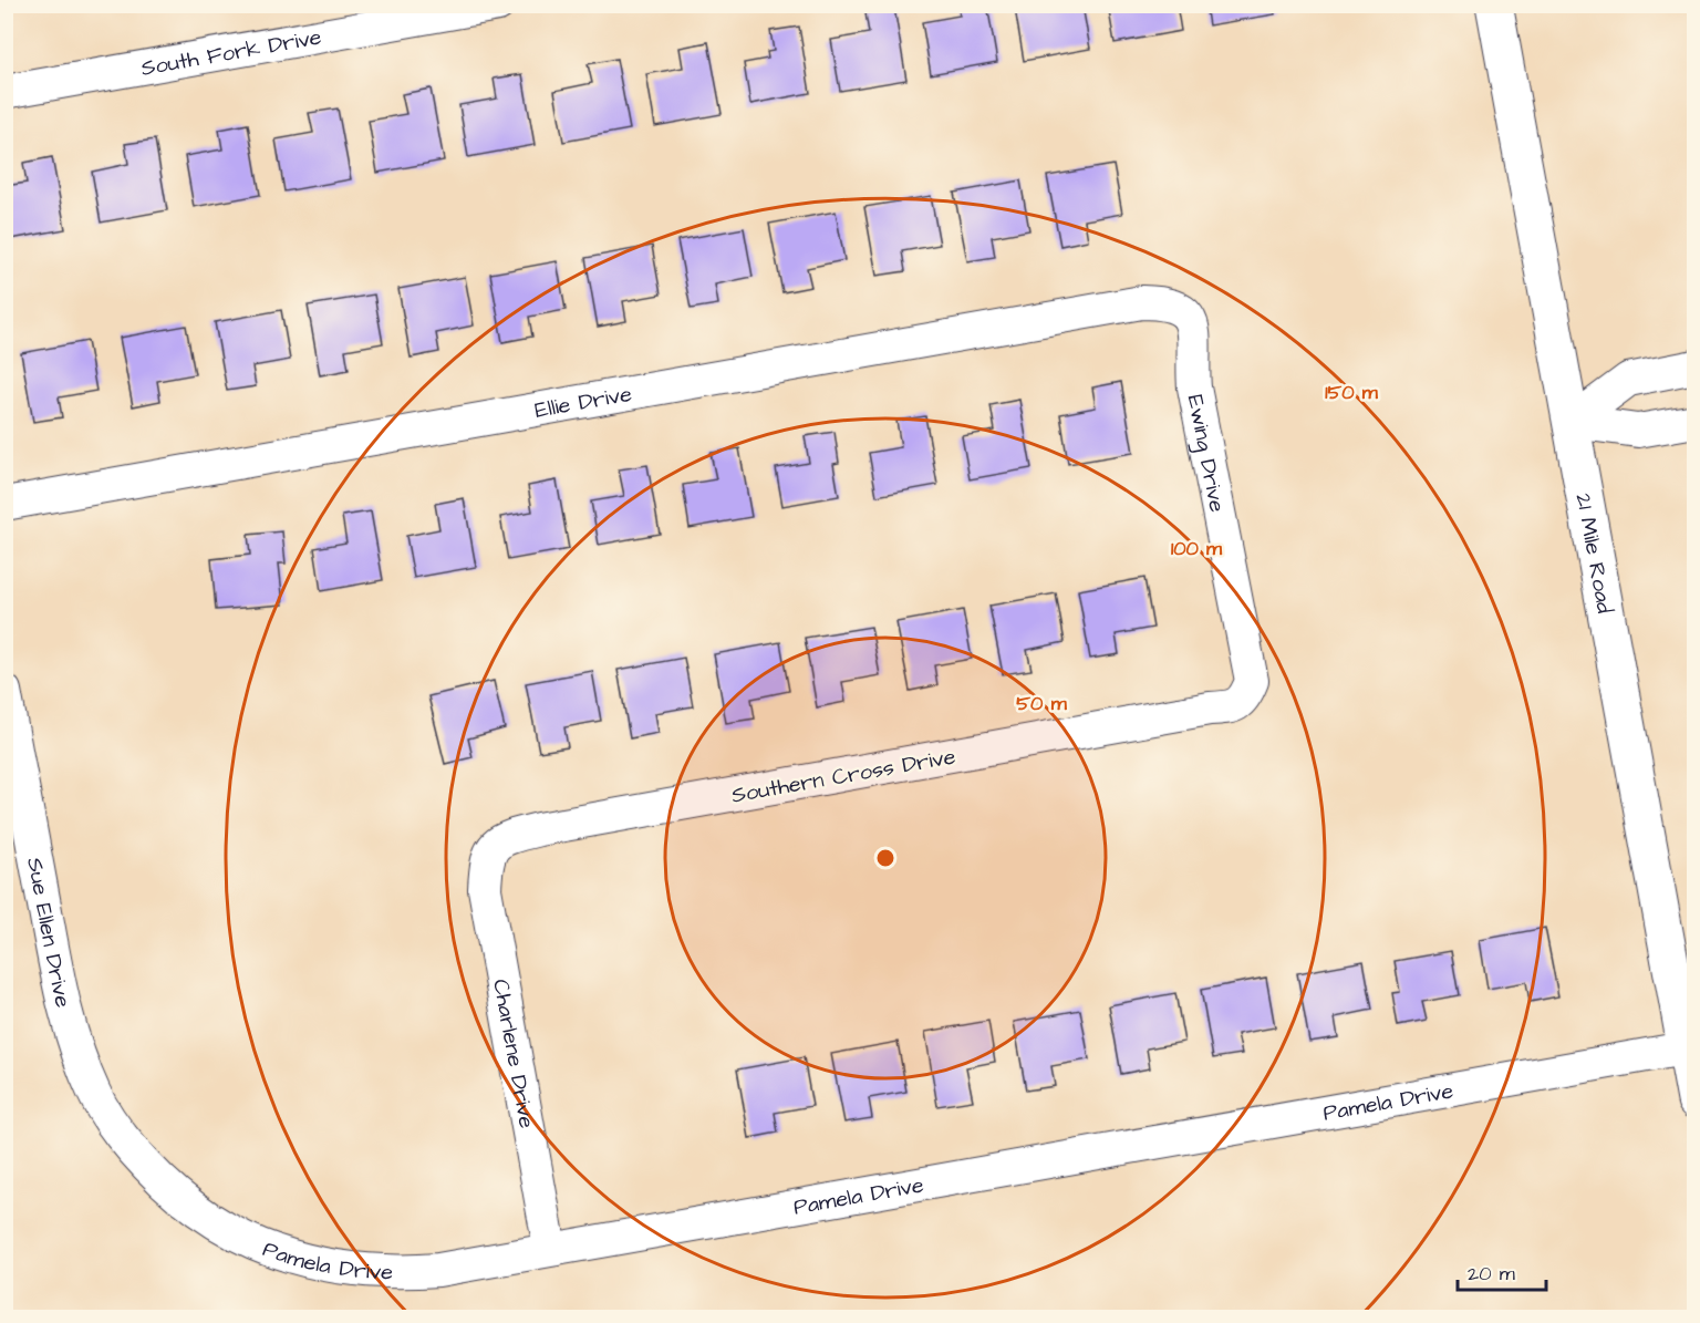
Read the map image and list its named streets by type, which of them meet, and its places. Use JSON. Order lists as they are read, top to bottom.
{
  "streets": {
    "street": [
      "South Fork Drive",
      "Ellie Drive",
      "Ewing Drive",
      "21 Mile Road",
      "Southern Cross Drive",
      "Sue Ellen Drive",
      "Charlene Drive",
      "Pamela Drive"
    ]
  },
  "crossings": [
    ["Ellie Drive", "Ewing Drive"],
    ["Ewing Drive", "Southern Cross Drive"],
    ["21 Mile Road", "Pamela Drive"],
    ["Southern Cross Drive", "Charlene Drive"],
    ["Sue Ellen Drive", "Pamela Drive"],
    ["Charlene Drive", "Pamela Drive"]
  ],
  "scale_bar": "20 m",
  "rings": ["150 m", "100 m", "50 m"]
}
